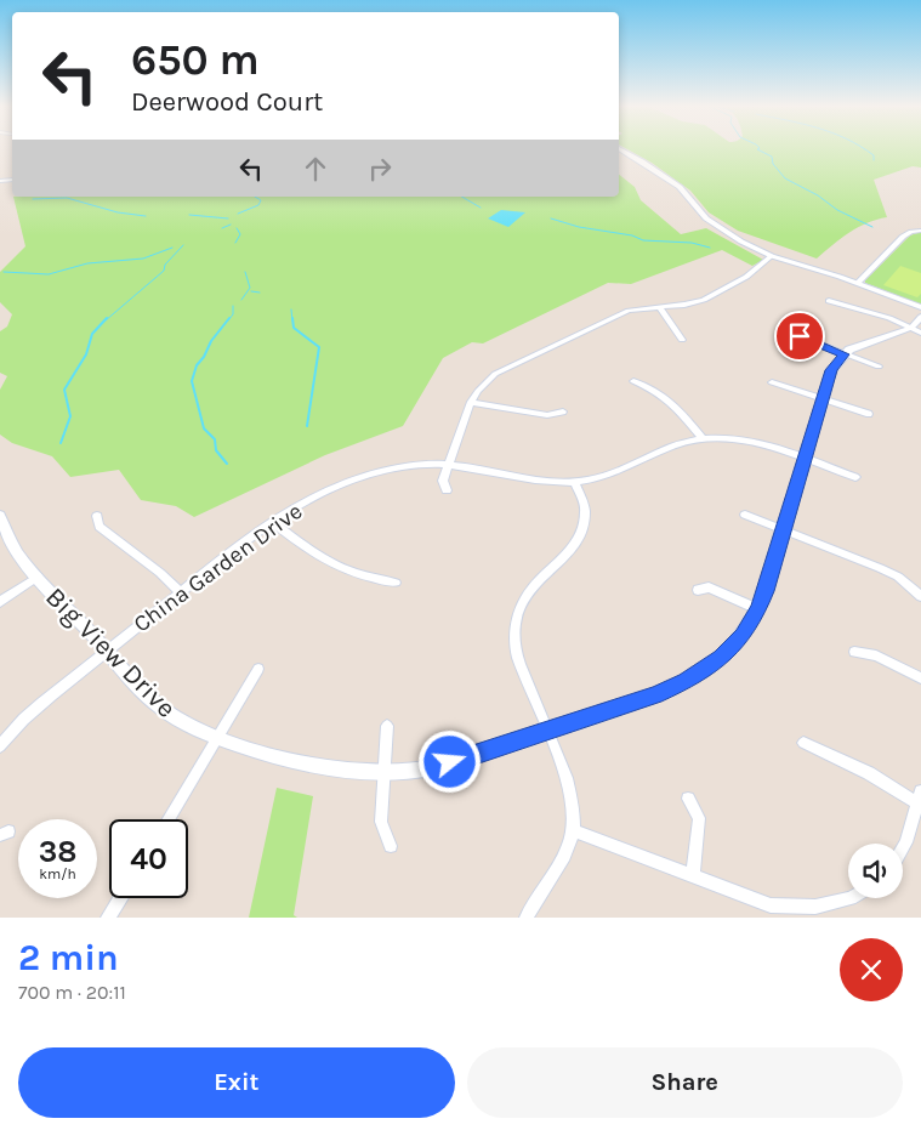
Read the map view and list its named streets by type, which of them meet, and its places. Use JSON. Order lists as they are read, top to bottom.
{
  "streets": {
    "street": ["China Garden Drive", "Big View Drive"]
  },
  "crossings": [
    ["China Garden Drive", "Big View Drive"]
  ],
  "page": {
    "turn": ["650 m", "Deerwood Court"],
    "speed": "38 km/h",
    "limit": "40",
    "heading": ["2 min", "700 m · 20:11"],
    "buttons": ["Exit", "Share"]
  }
}
